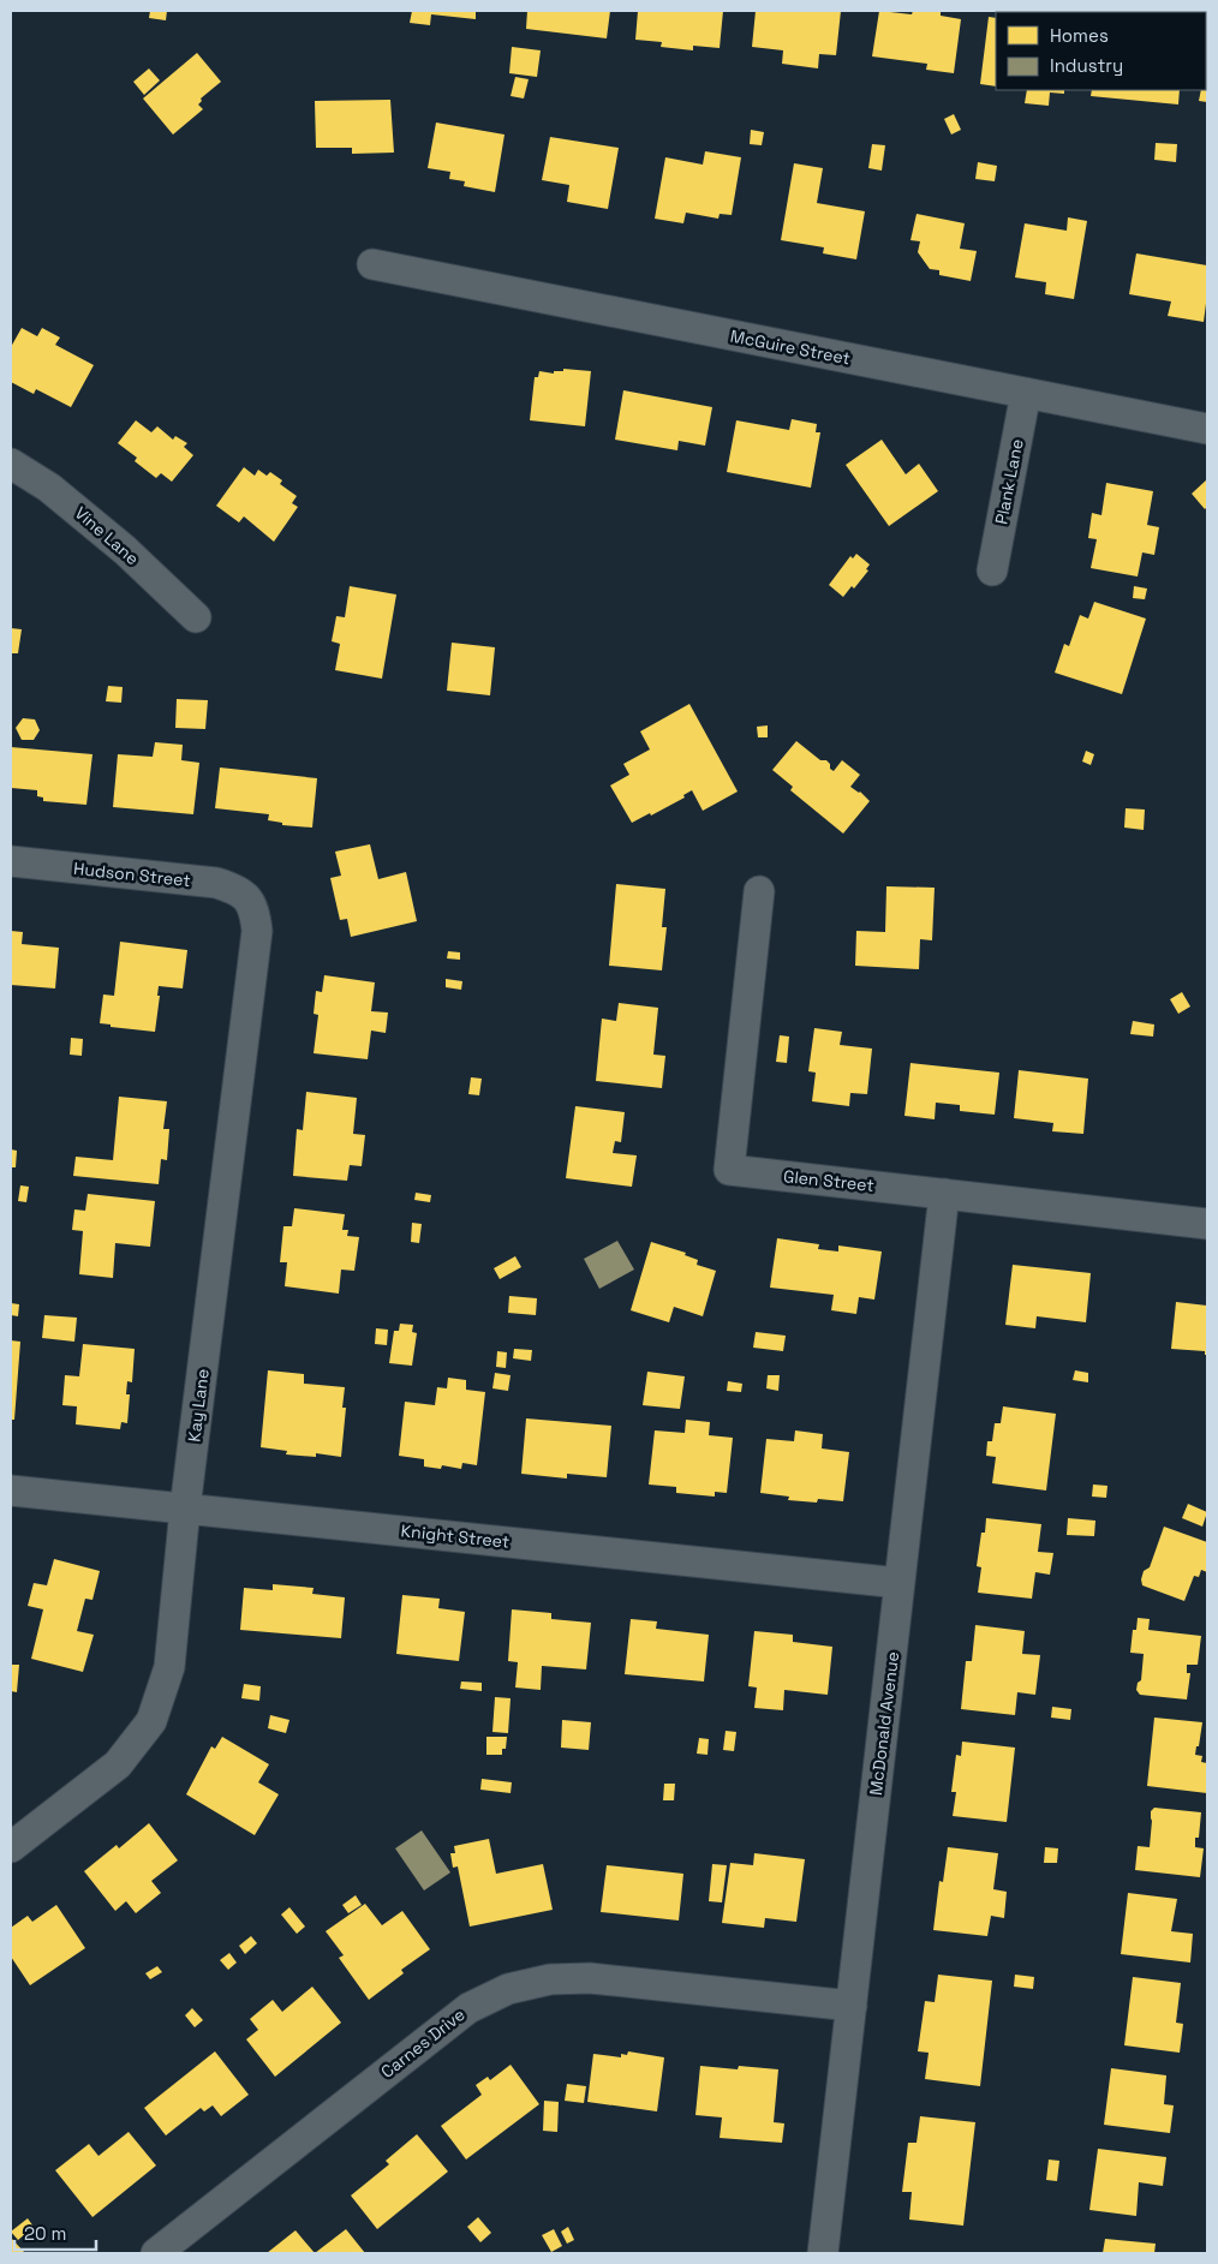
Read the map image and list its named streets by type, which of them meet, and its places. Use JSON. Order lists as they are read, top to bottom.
{
  "streets": {
    "street": [
      "McGuire Street",
      "Plank Lane",
      "Vine Lane",
      "Hudson Street",
      "Glen Street",
      "Kay Lane",
      "Knight Street",
      "McDonald Avenue",
      "Carnes Drive"
    ]
  },
  "crossings": [
    ["McGuire Street", "Plank Lane"],
    ["Hudson Street", "Kay Lane"],
    ["Glen Street", "McDonald Avenue"],
    ["Kay Lane", "Knight Street"],
    ["Knight Street", "McDonald Avenue"],
    ["McDonald Avenue", "Carnes Drive"]
  ],
  "legend": ["Homes", "Industry"],
  "scale_bar": "20 m"
}
